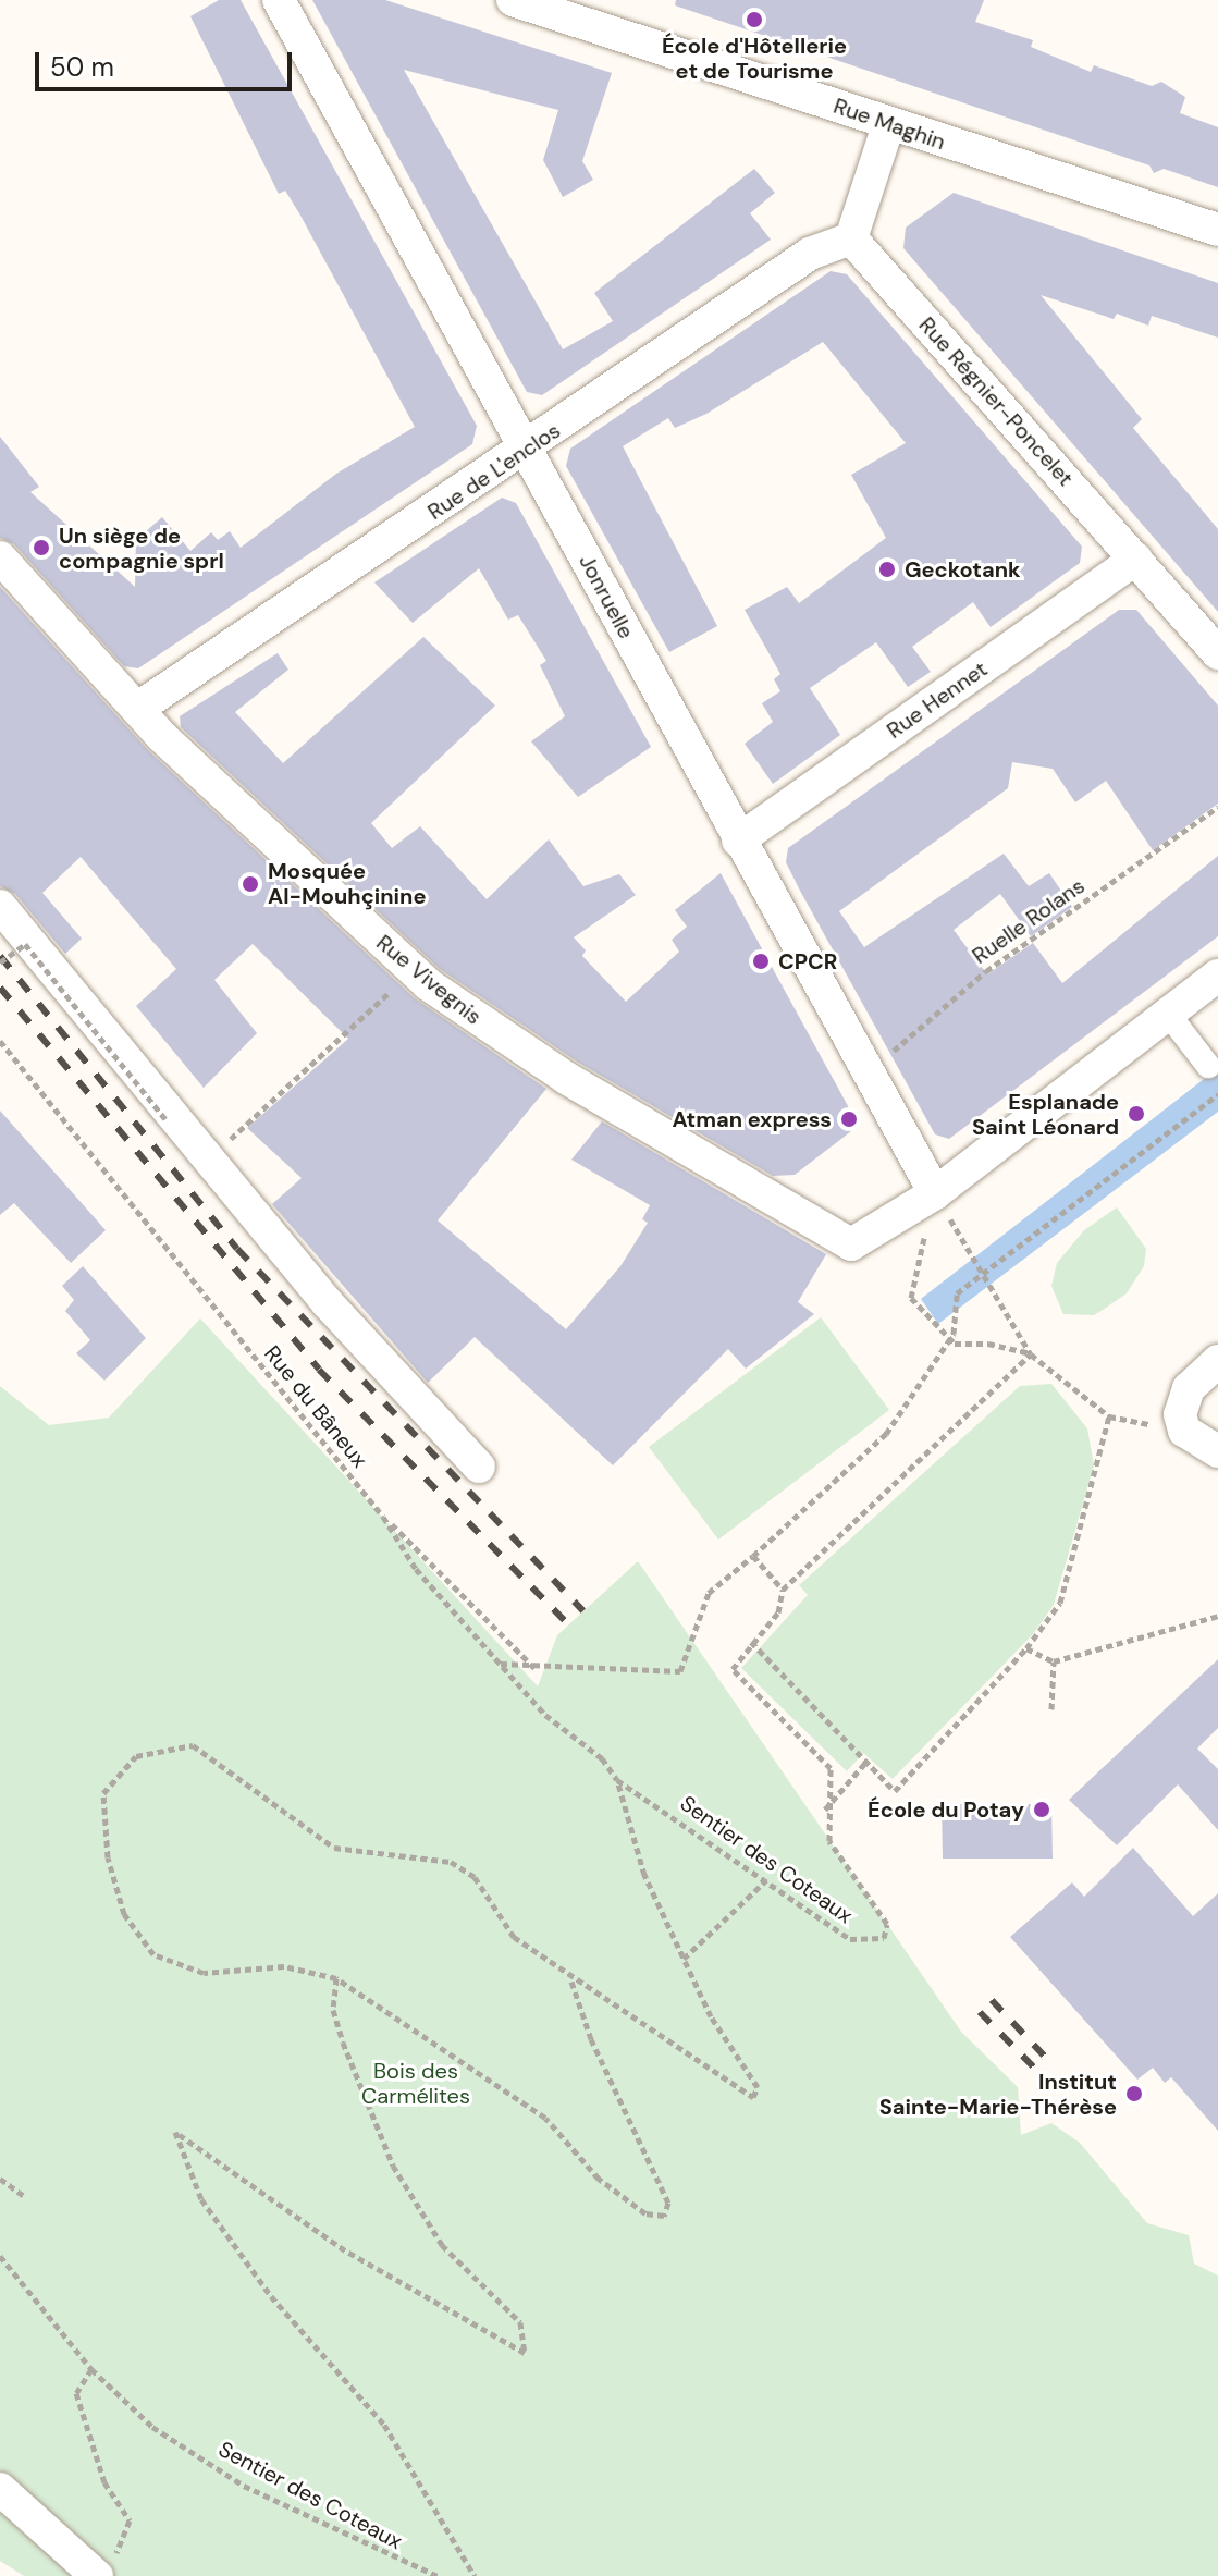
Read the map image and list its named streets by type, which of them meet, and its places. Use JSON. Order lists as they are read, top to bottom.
{
  "streets": {
    "street": [
      "Rue Maghin",
      "Rue Régnier-Poncelet",
      "Rue de L'enclos",
      "Jonruelle",
      "Rue Hennet",
      "Rue Vivegnis"
    ],
    "path": ["Ruelle Rolans", "Rue du Bâneux", "Sentier des Coteaux"]
  },
  "crossings": [
    ["Rue Régnier-Poncelet", "Rue de L'enclos"],
    ["Rue Régnier-Poncelet", "Rue Hennet"],
    ["Rue de L'enclos", "Jonruelle"],
    ["Rue de L'enclos", "Rue Vivegnis"],
    ["Jonruelle", "Rue Hennet"],
    ["Jonruelle", "Ruelle Rolans"],
    ["Jonruelle", "Rue Vivegnis"],
    ["Rue du Bâneux", "Sentier des Coteaux"]
  ],
  "parks": ["Bois des Carmélites"],
  "places": [
    "École d'Hôtellerie et de Tourisme",
    "Un siège de compagnie sprl",
    "Geckotank",
    "Mosquée Al-Mouhçinine",
    "CPCR",
    "Esplanade Saint Léonard",
    "Atman express",
    "École du Potay",
    "Institut Sainte-Marie-Thérèse"
  ],
  "scale_bar": "50 m"
}
